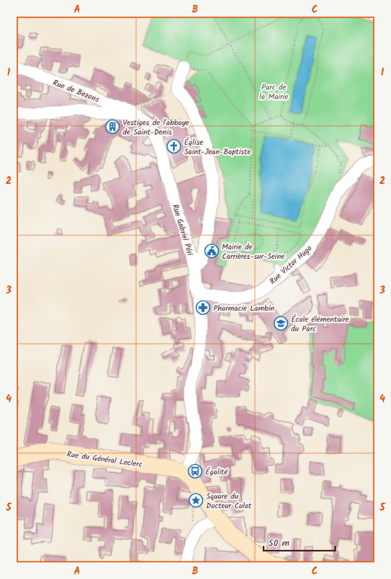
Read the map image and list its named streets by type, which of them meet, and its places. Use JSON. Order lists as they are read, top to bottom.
{
  "streets": {
    "street": [
      "Rue de Bezons",
      "Rue Gabriel Péri",
      "Rue Victor Hugo",
      "Rue du Général Leclerc"
    ]
  },
  "crossings": [
    ["Rue de Bezons", "Rue Gabriel Péri"],
    ["Rue Gabriel Péri", "Rue Victor Hugo"],
    ["Rue Gabriel Péri", "Rue du Général Leclerc"]
  ],
  "parks": ["Parc de la Mairie"],
  "places": {
    "building": ["Vestiges de l'abbaye de Saint-Denis"],
    "church": ["Église Saint-Jean-Baptiste"],
    "public building": ["Mairie de Carrières-sur-Seine"],
    "pharmacy": ["Pharmacie Lambin"],
    "school or university": ["École élémentaire du Parc"],
    "bus stop": ["Égalité"],
    "place": ["Square du Docteur Culot"]
  },
  "scale_bar": "50 m",
  "grid": {
    "columns": ["A", "B", "C"],
    "rows": [
      "1",
      "2",
      "3",
      "4",
      "5"
    ]
  }
}
